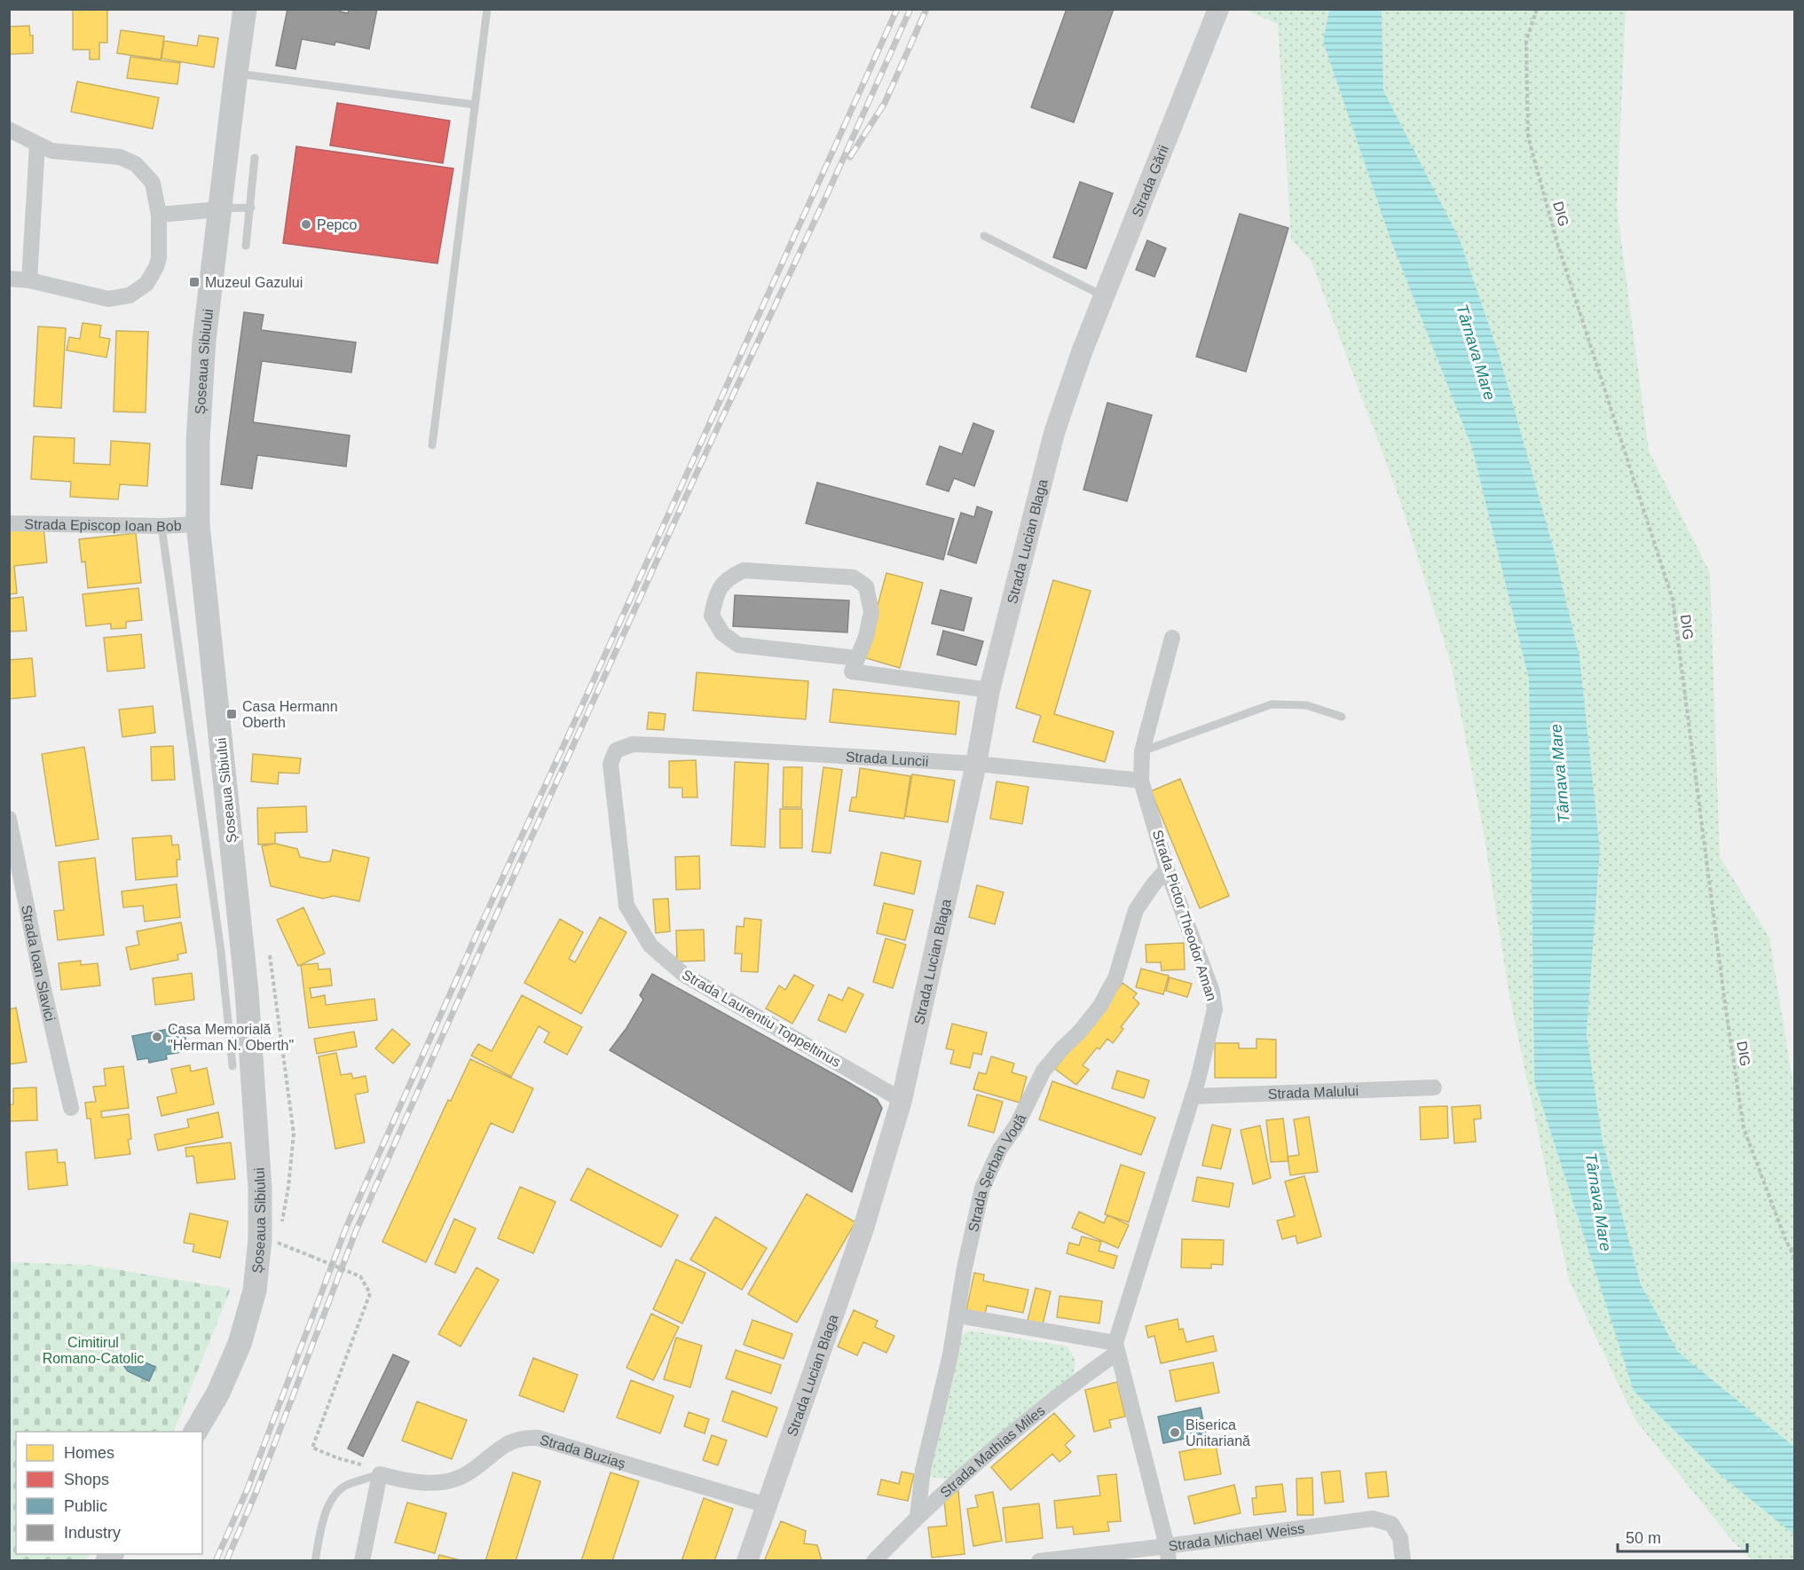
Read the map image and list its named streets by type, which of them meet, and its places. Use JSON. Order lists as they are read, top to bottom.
{
  "streets": {
    "main road": ["Șoseaua Sibiului"],
    "street": [
      "Strada Gării",
      "Strada Episcop Ioan Bob",
      "Strada Lucian Blaga",
      "Strada Luncii",
      "Strada Pictor Theodor Aman",
      "Strada Ioan Slavici",
      "Strada Laurentiu Toppeltinus",
      "Strada Malului",
      "Strada Șerban Vodă",
      "Strada Buziaș",
      "Strada Mathias Miles",
      "Strada Michael Weiss"
    ],
    "path": ["DIG"]
  },
  "crossings": [
    ["Strada Gării", "Strada Lucian Blaga"],
    ["Șoseaua Sibiului", "Strada Episcop Ioan Bob"],
    ["Strada Lucian Blaga", "Strada Luncii"],
    ["Strada Lucian Blaga", "Strada Laurentiu Toppeltinus"],
    ["Strada Lucian Blaga", "Strada Buziaș"],
    ["Strada Luncii", "Strada Pictor Theodor Aman"],
    ["Strada Luncii", "Strada Laurentiu Toppeltinus"],
    ["Strada Pictor Theodor Aman", "Strada Malului"],
    ["Strada Pictor Theodor Aman", "Strada Șerban Vodă"],
    ["Strada Pictor Theodor Aman", "Strada Mathias Miles"],
    ["Strada Șerban Vodă", "Strada Mathias Miles"]
  ],
  "water": ["Târnava Mare"],
  "parks": ["Cimitirul Romano-Catolic"],
  "places": {
    "other": ["Pepco", "Casa Memorială \"Herman N. Oberth\"", "Biserica Unitariană"],
    "transit": ["Muzeul Gazului", "Casa Hermann Oberth"]
  },
  "legend": [
    "Homes",
    "Shops",
    "Public",
    "Industry"
  ],
  "scale_bar": "50 m"
}
